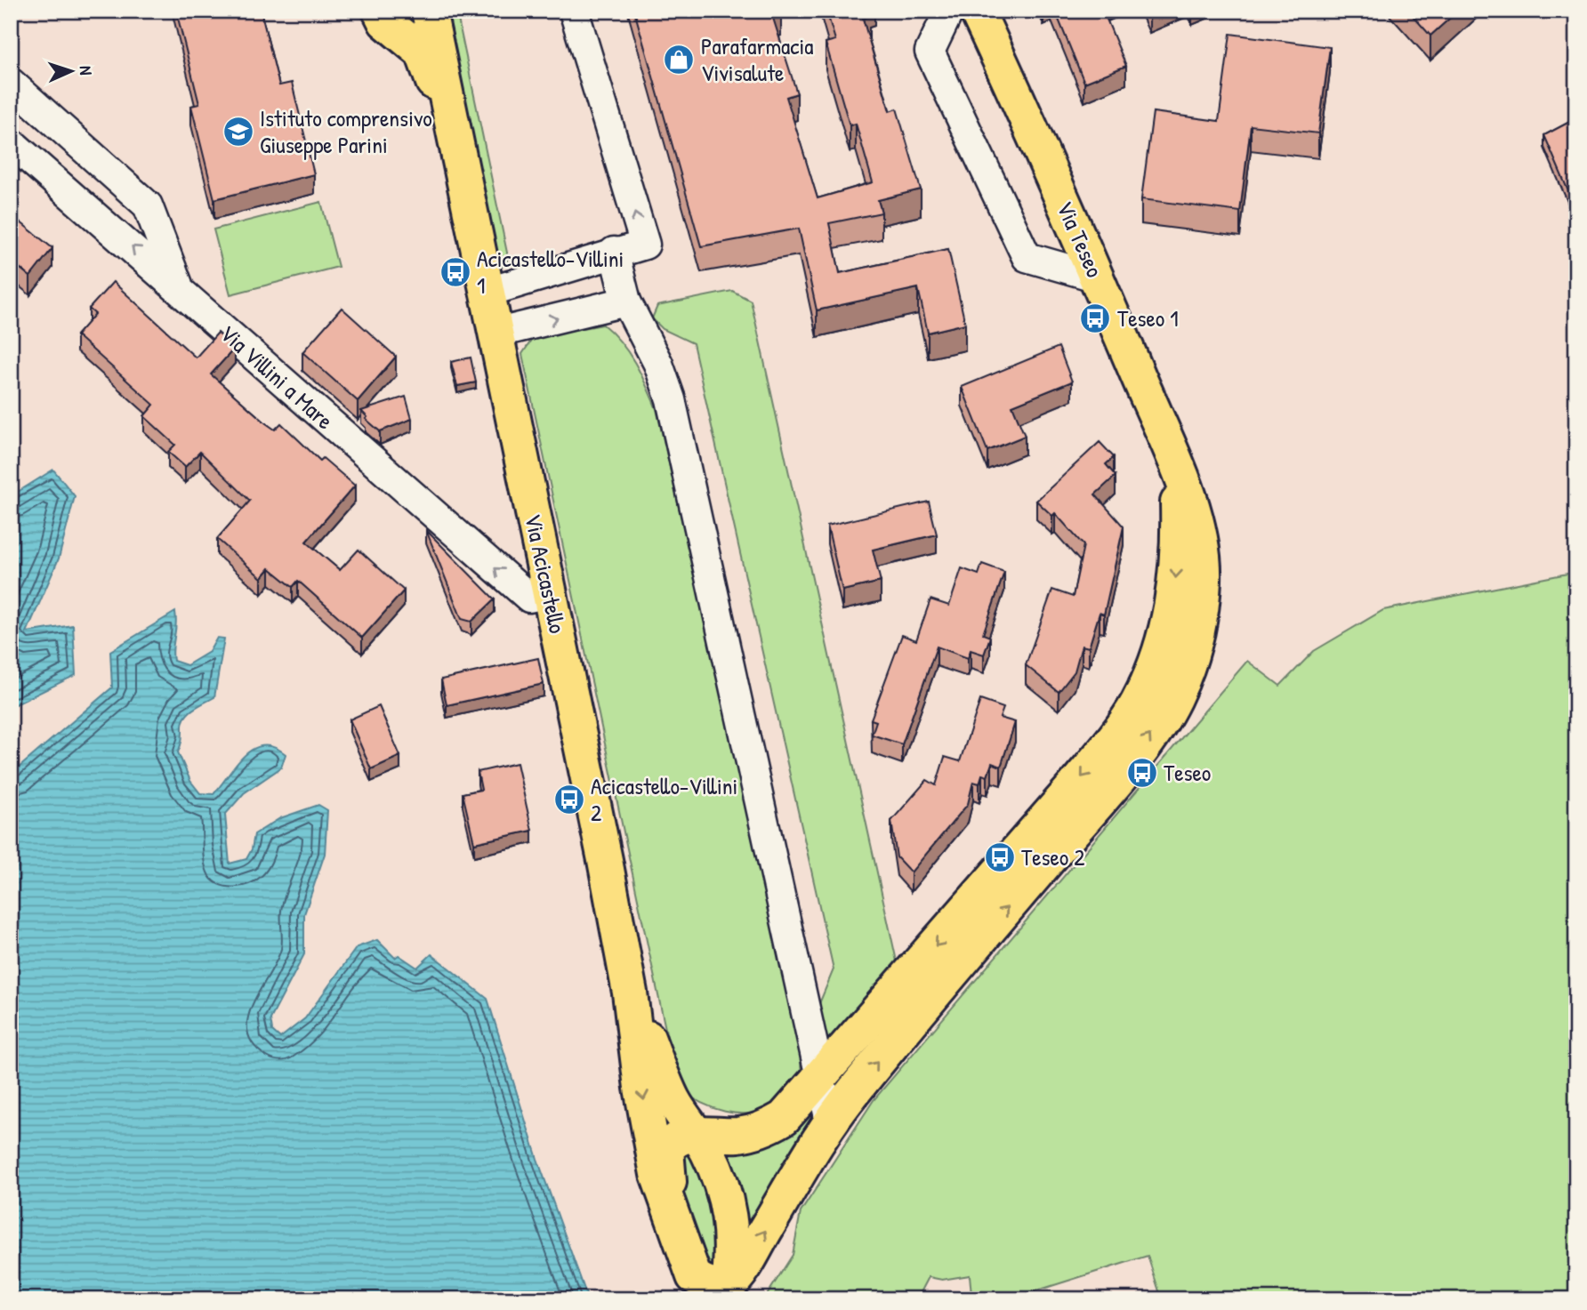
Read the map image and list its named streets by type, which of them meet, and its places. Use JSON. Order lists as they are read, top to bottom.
{
  "streets": {
    "main road": ["Via Teseo", "Via Acicastello"],
    "street": ["Via Villini a Mare"]
  },
  "crossings": [
    ["Via Villini a Mare", "Via Acicastello"]
  ],
  "places": {
    "shop": ["Parafarmacia Vivisalute"],
    "school or university": ["Istituto comprensivo Giuseppe Parini"],
    "bus stop": [
      "Acicastello-Villini 1",
      "Teseo 1",
      "Teseo",
      "Acicastello-Villini 2",
      "Teseo 2"
    ]
  },
  "north": "right"
}
